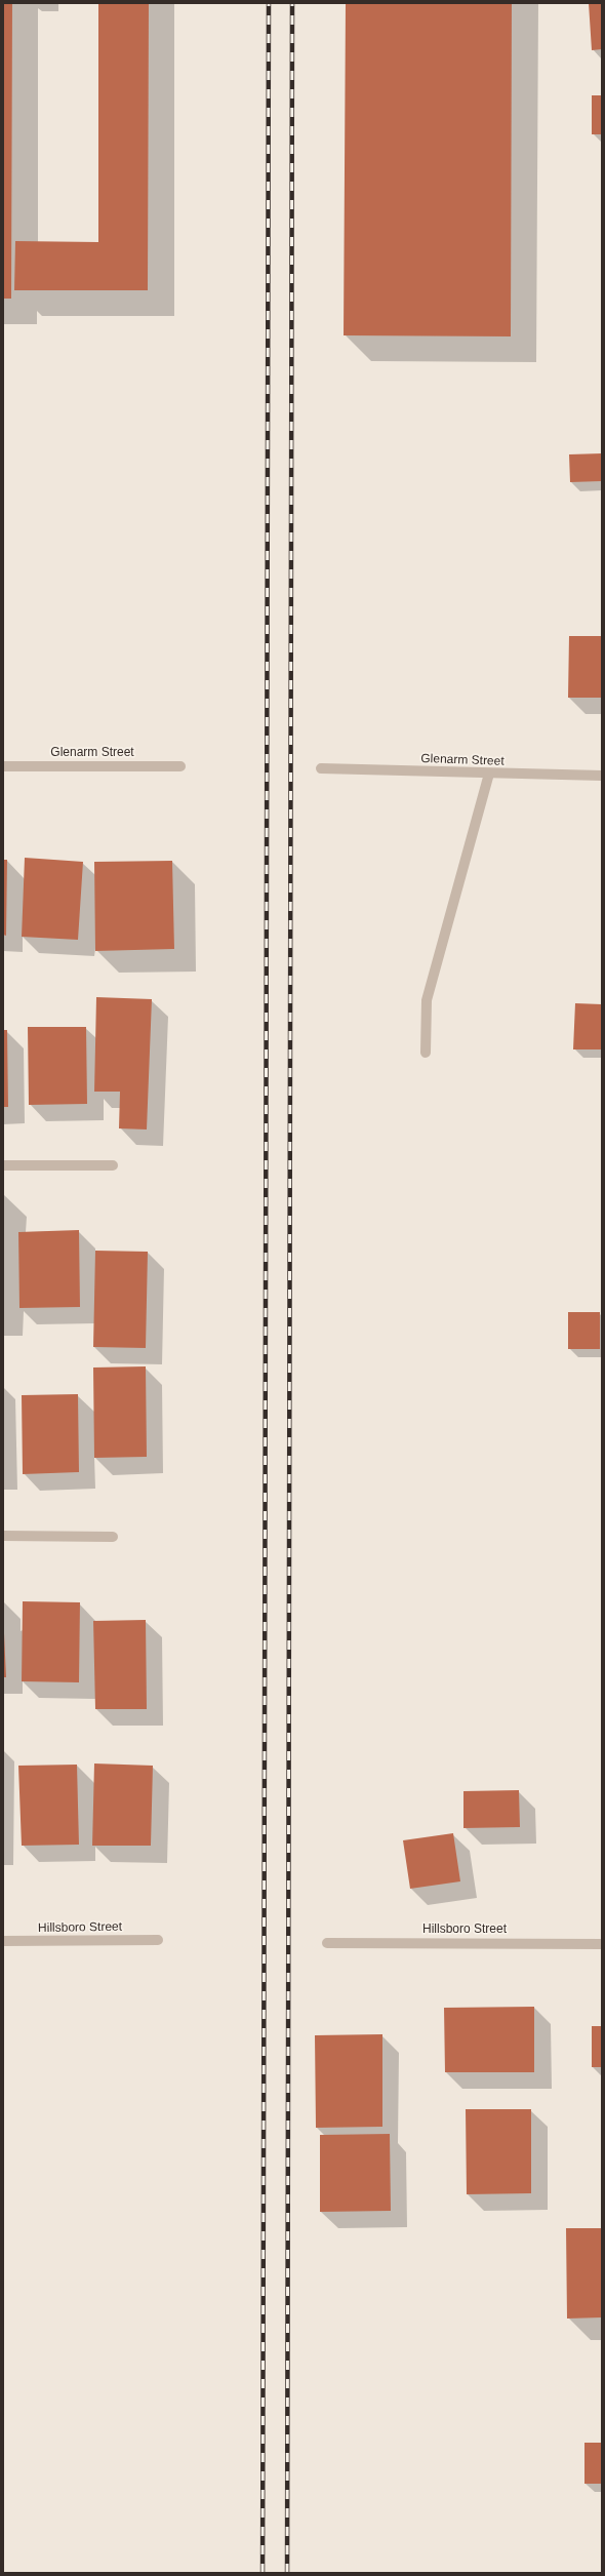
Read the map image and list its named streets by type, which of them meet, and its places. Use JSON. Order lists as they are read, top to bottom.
{
  "streets": {
    "street": ["Glenarm Street", "Hillsboro Street"]
  }
}
